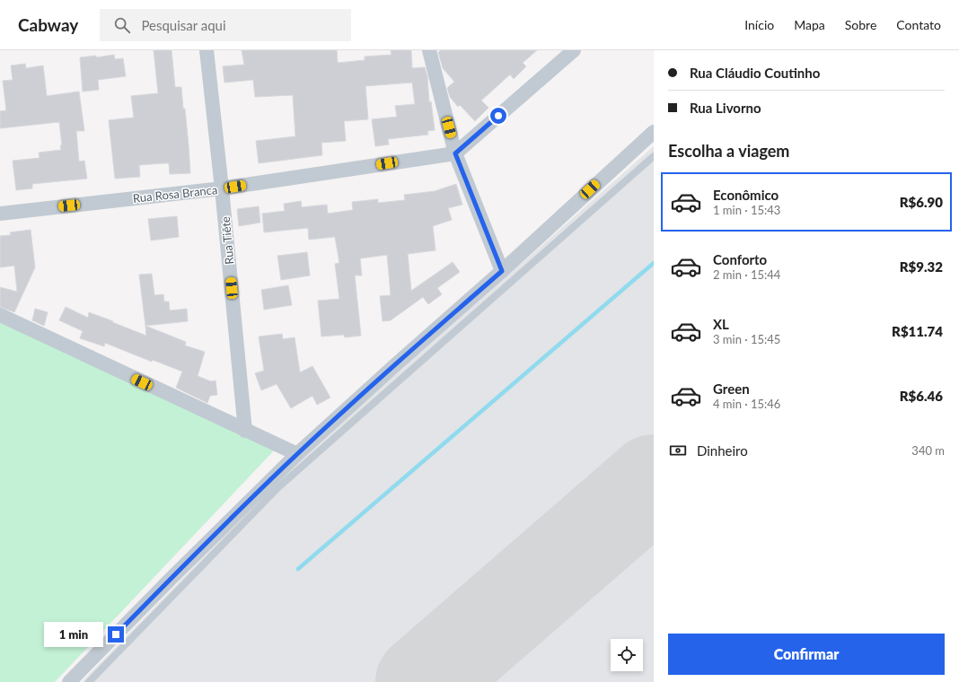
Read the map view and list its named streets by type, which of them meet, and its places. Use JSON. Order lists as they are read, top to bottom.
{
  "streets": {
    "street": ["Rua Rosa Branca", "Rua Tiête"]
  },
  "crossings": [
    ["Rua Rosa Branca", "Rua Tiête"]
  ],
  "page": {
    "header": "Cabway",
    "search": "Pesquisar aqui",
    "nav": [
      "Início",
      "Mapa",
      "Sobre",
      "Contato"
    ],
    "banner": ["Rua Cláudio Coutinho", "Rua Livorno"],
    "heading": "Escolha a viagem",
    "list": [
      {
        "name": "Econômico",
        "note": "1 min · 15:43",
        "value": "R$6.90"
      },
      {
        "name": "Conforto",
        "note": "2 min · 15:44",
        "value": "R$9.32"
      },
      {
        "name": "XL",
        "note": "3 min · 15:45",
        "value": "R$11.74"
      },
      {
        "name": "Green",
        "note": "4 min · 15:46",
        "value": "R$6.46"
      }
    ],
    "pay": ["Dinheiro", "340 m"],
    "bubble": "1 min",
    "buttons": "Confirmar"
  }
}
